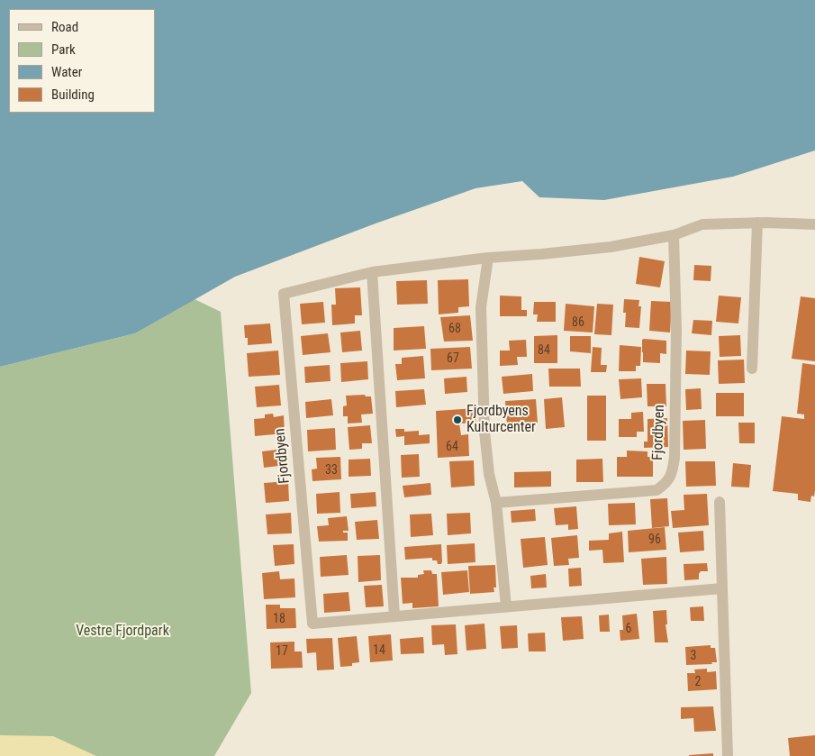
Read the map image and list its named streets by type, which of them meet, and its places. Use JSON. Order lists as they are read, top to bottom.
{
  "streets": {
    "street": ["Fjordbyen"]
  },
  "parks": ["Vestre Fjordpark"],
  "places": ["Fjordbyens Kulturcenter"],
  "house_numbers": [
    "86",
    "68",
    "84",
    "67",
    "64",
    "33",
    "96",
    "18",
    "6",
    "14",
    "17",
    "3",
    "2"
  ],
  "legend": [
    "Road",
    "Park",
    "Water",
    "Building"
  ]
}
